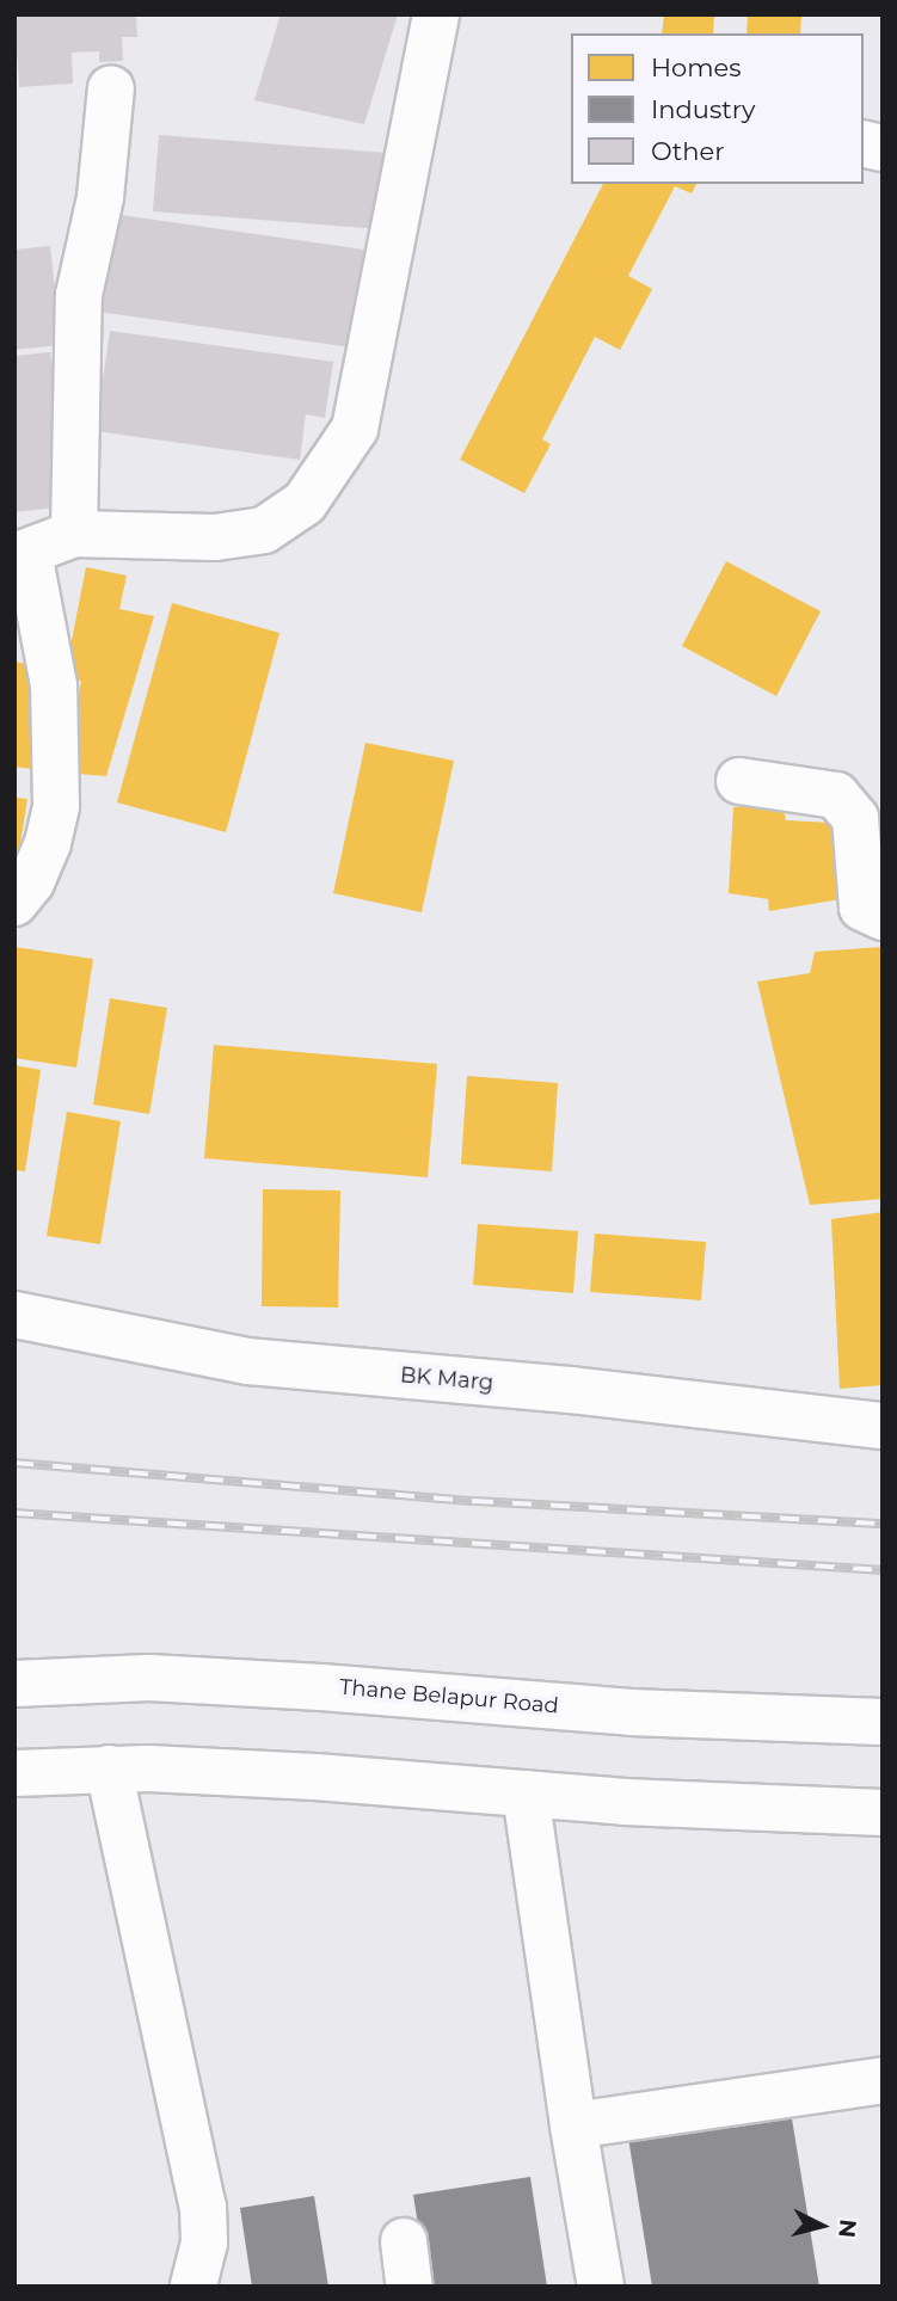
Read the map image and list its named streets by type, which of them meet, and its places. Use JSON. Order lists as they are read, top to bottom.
{
  "streets": {
    "street": ["BK Marg", "Thane Belapur Road"]
  },
  "legend": ["Homes", "Industry", "Other"],
  "north": "right"
}
